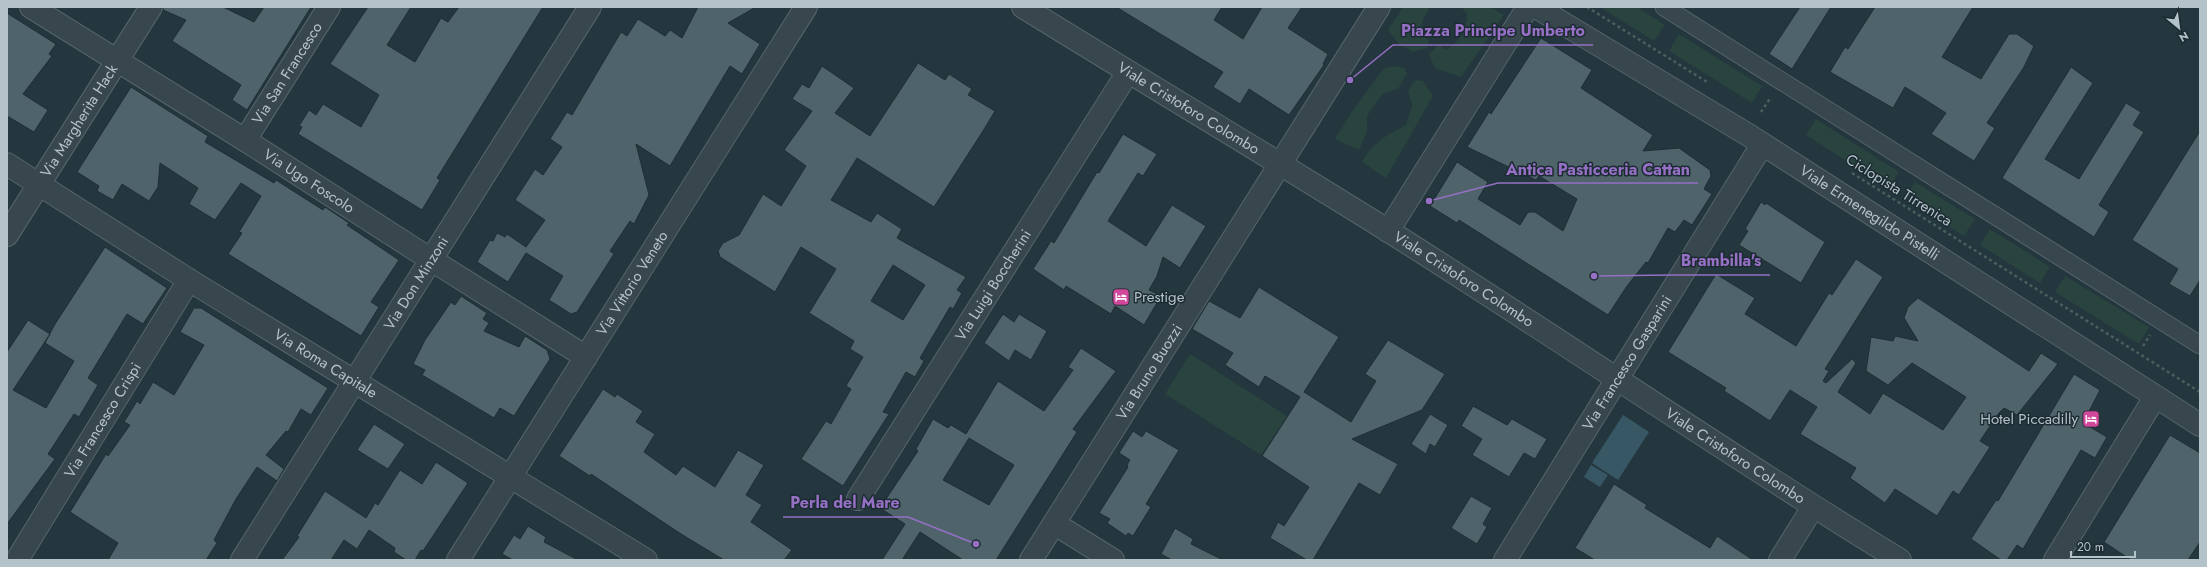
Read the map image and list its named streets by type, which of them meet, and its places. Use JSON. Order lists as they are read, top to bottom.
{
  "streets": {
    "street": [
      "Via San Francesco",
      "Viale Cristoforo Colombo",
      "Via Margherita Hack",
      "Via Ugo Foscolo",
      "Viale Ermenegildo Pistelli",
      "Via Don Minzoni",
      "Via Vittorio Veneto",
      "Via Luigi Boccherini",
      "Via Francesco Gasparini",
      "Via Roma Capitale",
      "Via Bruno Buozzi",
      "Via Francesco Crispi"
    ],
    "path": ["Ciclopista Tirrenica"]
  },
  "crossings": [
    ["Via San Francesco", "Via Ugo Foscolo"],
    ["Viale Cristoforo Colombo", "Via Luigi Boccherini"],
    ["Viale Cristoforo Colombo", "Via Francesco Gasparini"],
    ["Viale Cristoforo Colombo", "Via Bruno Buozzi"],
    ["Via Margherita Hack", "Via Ugo Foscolo"],
    ["Via Margherita Hack", "Via Roma Capitale"],
    ["Via Ugo Foscolo", "Via Don Minzoni"],
    ["Via Ugo Foscolo", "Via Vittorio Veneto"],
    ["Viale Ermenegildo Pistelli", "Via Francesco Gasparini"],
    ["Via Don Minzoni", "Via Roma Capitale"],
    ["Via Vittorio Veneto", "Via Roma Capitale"],
    ["Via Roma Capitale", "Via Francesco Crispi"]
  ],
  "places": {
    "other": [
      "Piazza Principe Umberto",
      "Antica Pasticceria Cattan",
      "Brambilla's",
      "Perla del Mare"
    ],
    "hotel": ["Prestige", "Hotel Piccadilly"]
  },
  "scale_bar": "20 m",
  "north": "bottom right"
}
